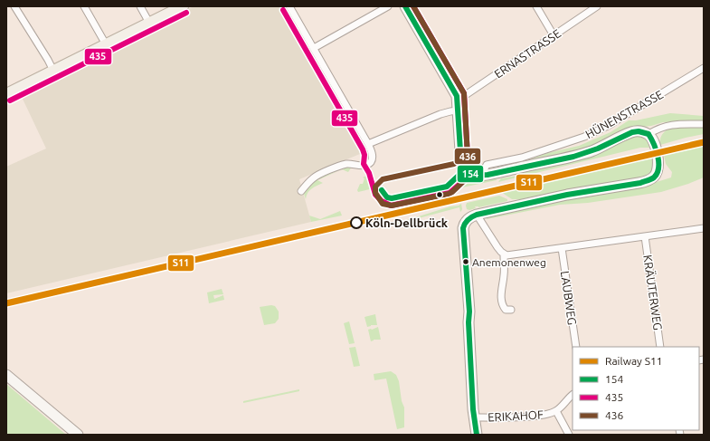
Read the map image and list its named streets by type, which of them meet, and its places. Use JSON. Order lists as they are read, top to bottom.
{
  "streets": {
    "street": [
      "ERNASTRASSE",
      "HÜNENSTRASSE",
      "KRÄUTERWEG",
      "LAUBWEG",
      "ERIKAHOF"
    ]
  },
  "places": ["Köln-Dellbrück", "Anemonenweg"],
  "lines": [
    "transit line 154",
    "transit line 435",
    "transit line 436",
    "rail line S11"
  ],
  "legend": [
    "Railway S11",
    "154",
    "435",
    "436"
  ]
}
